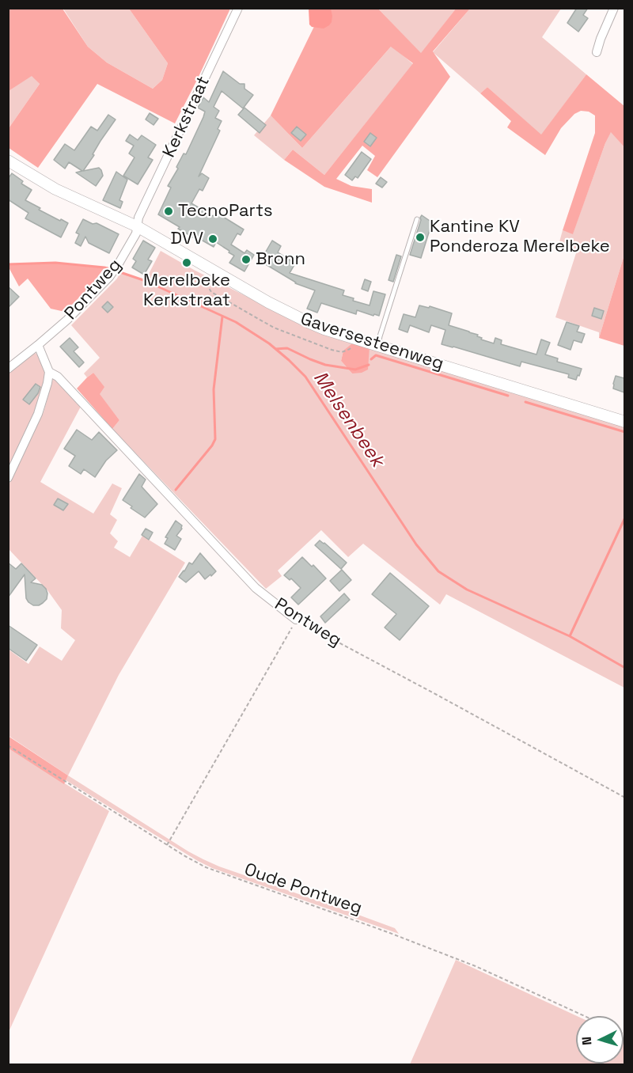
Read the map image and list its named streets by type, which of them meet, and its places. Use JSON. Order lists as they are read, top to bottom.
{
  "streets": {
    "street": ["Kerkstraat", "Pontweg", "Gaversesteenweg"],
    "path": ["Oude Pontweg"]
  },
  "crossings": [
    ["Kerkstraat", "Pontweg"],
    ["Kerkstraat", "Gaversesteenweg"],
    ["Pontweg", "Gaversesteenweg"]
  ],
  "water": ["Melsenbeek"],
  "places": [
    "TecnoParts",
    "Kantine KV Ponderoza Merelbeke",
    "DVV",
    "Bronn",
    "Merelbeke Kerkstraat"
  ],
  "north": "left"
}
